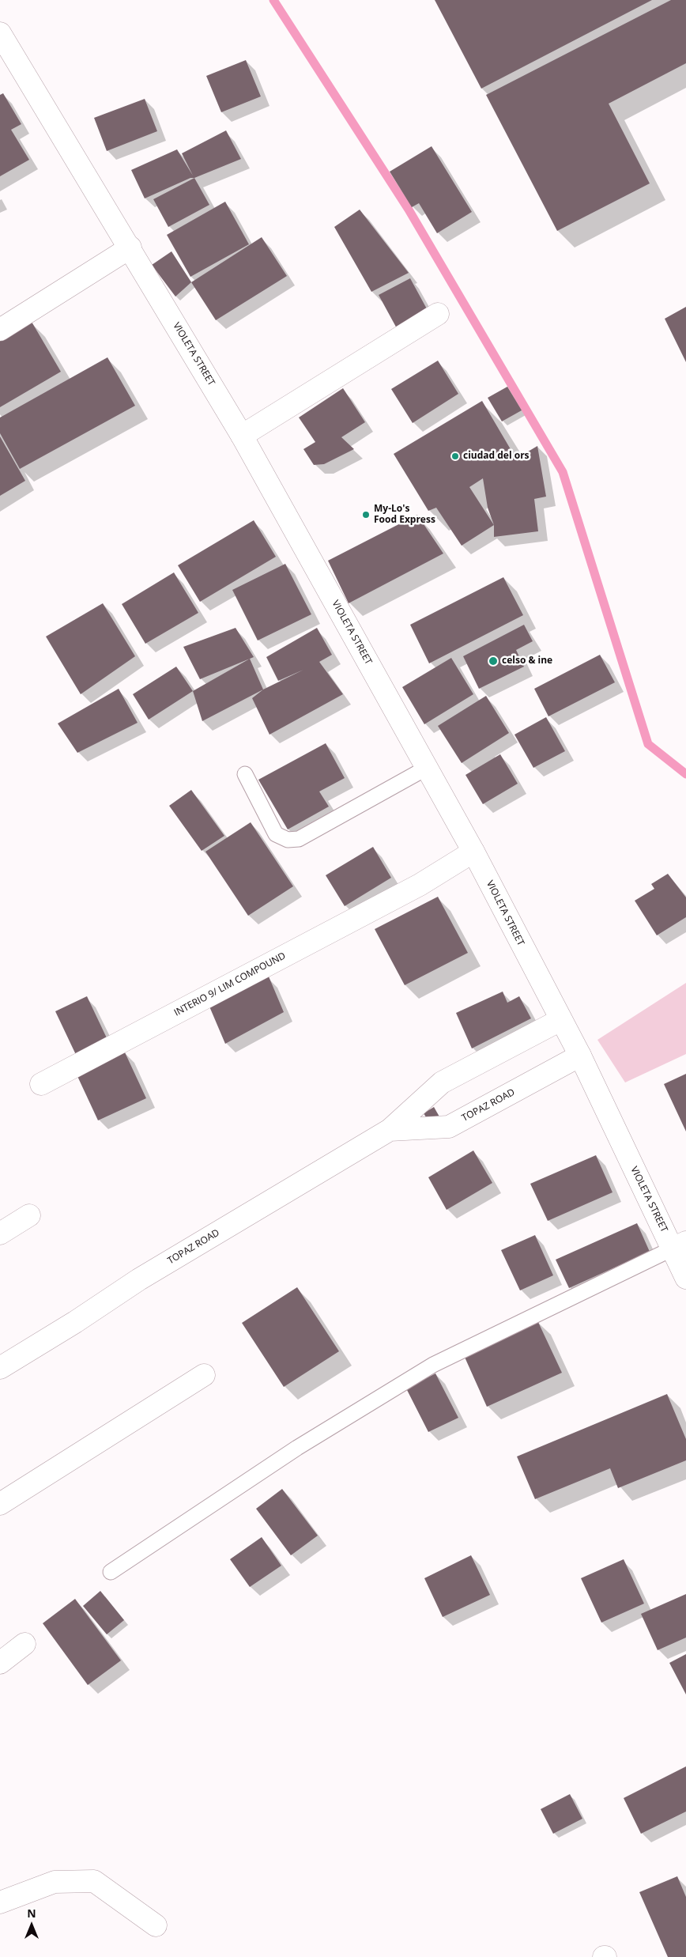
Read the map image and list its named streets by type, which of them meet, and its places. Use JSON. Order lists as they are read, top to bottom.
{
  "streets": {
    "street": ["VIOLETA STREET", "INTERIO 9/ LIM COMPOUND", "TOPAZ ROAD"]
  },
  "crossings": [
    ["VIOLETA STREET", "INTERIO 9/ LIM COMPOUND"],
    ["VIOLETA STREET", "TOPAZ ROAD"]
  ],
  "places": ["ciudad del ors", "My-Lo's Food Express", "celso & ine"],
  "north": "top"
}
